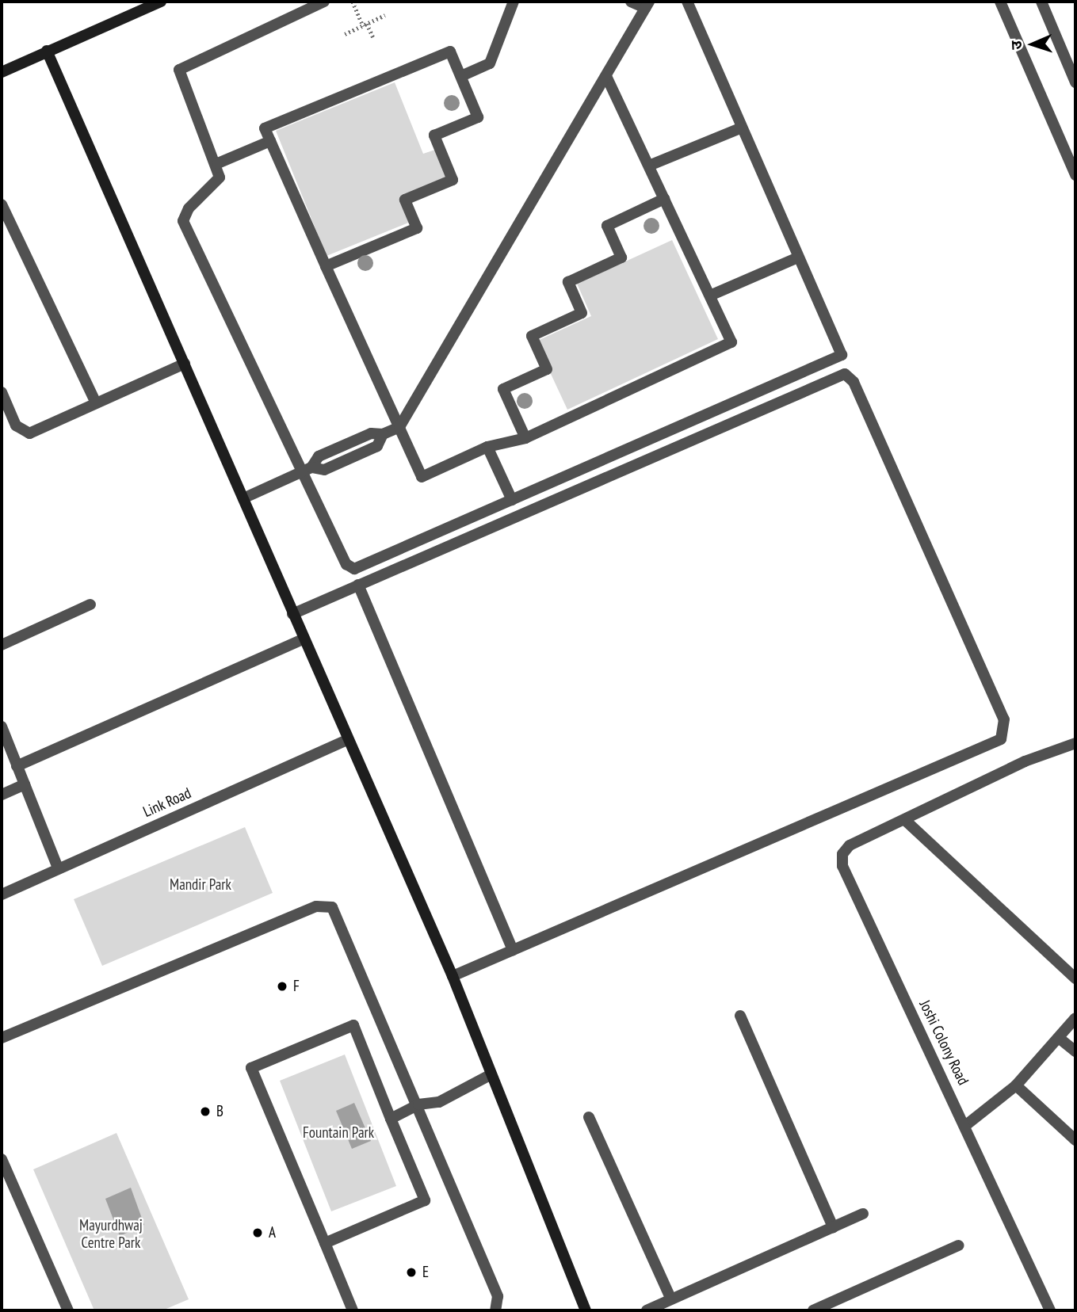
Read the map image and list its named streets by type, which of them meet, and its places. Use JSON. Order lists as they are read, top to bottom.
{
  "streets": {
    "street": ["Link Road", "Joshi Colony Road"]
  },
  "parks": ["Mandir Park", "Fountain Park", "Mayurdhwaj Centre Park"],
  "places": [
    "F",
    "B",
    "A",
    "E"
  ],
  "north": "left"
}
